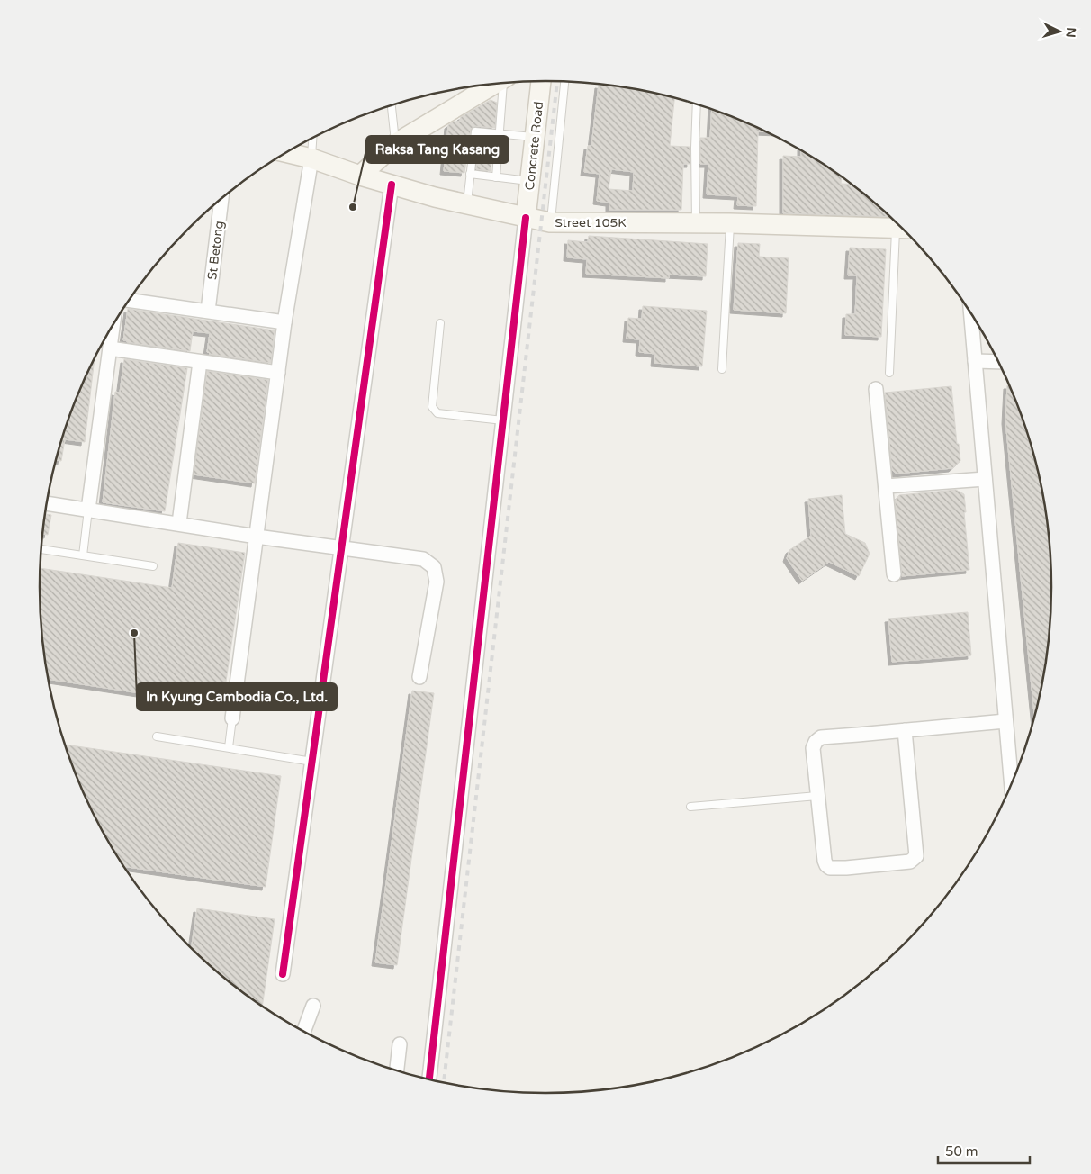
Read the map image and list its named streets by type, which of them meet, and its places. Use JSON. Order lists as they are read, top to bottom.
{
  "streets": {
    "main road": ["Concrete Road", "Street 105K"],
    "street": ["St Betong"]
  },
  "crossings": [
    ["Concrete Road", "Street 105K"]
  ],
  "places": ["Raksa Tang Kasang", "In Kyung Cambodia Co., Ltd."],
  "scale_bar": "50 m",
  "north": "right"
}
